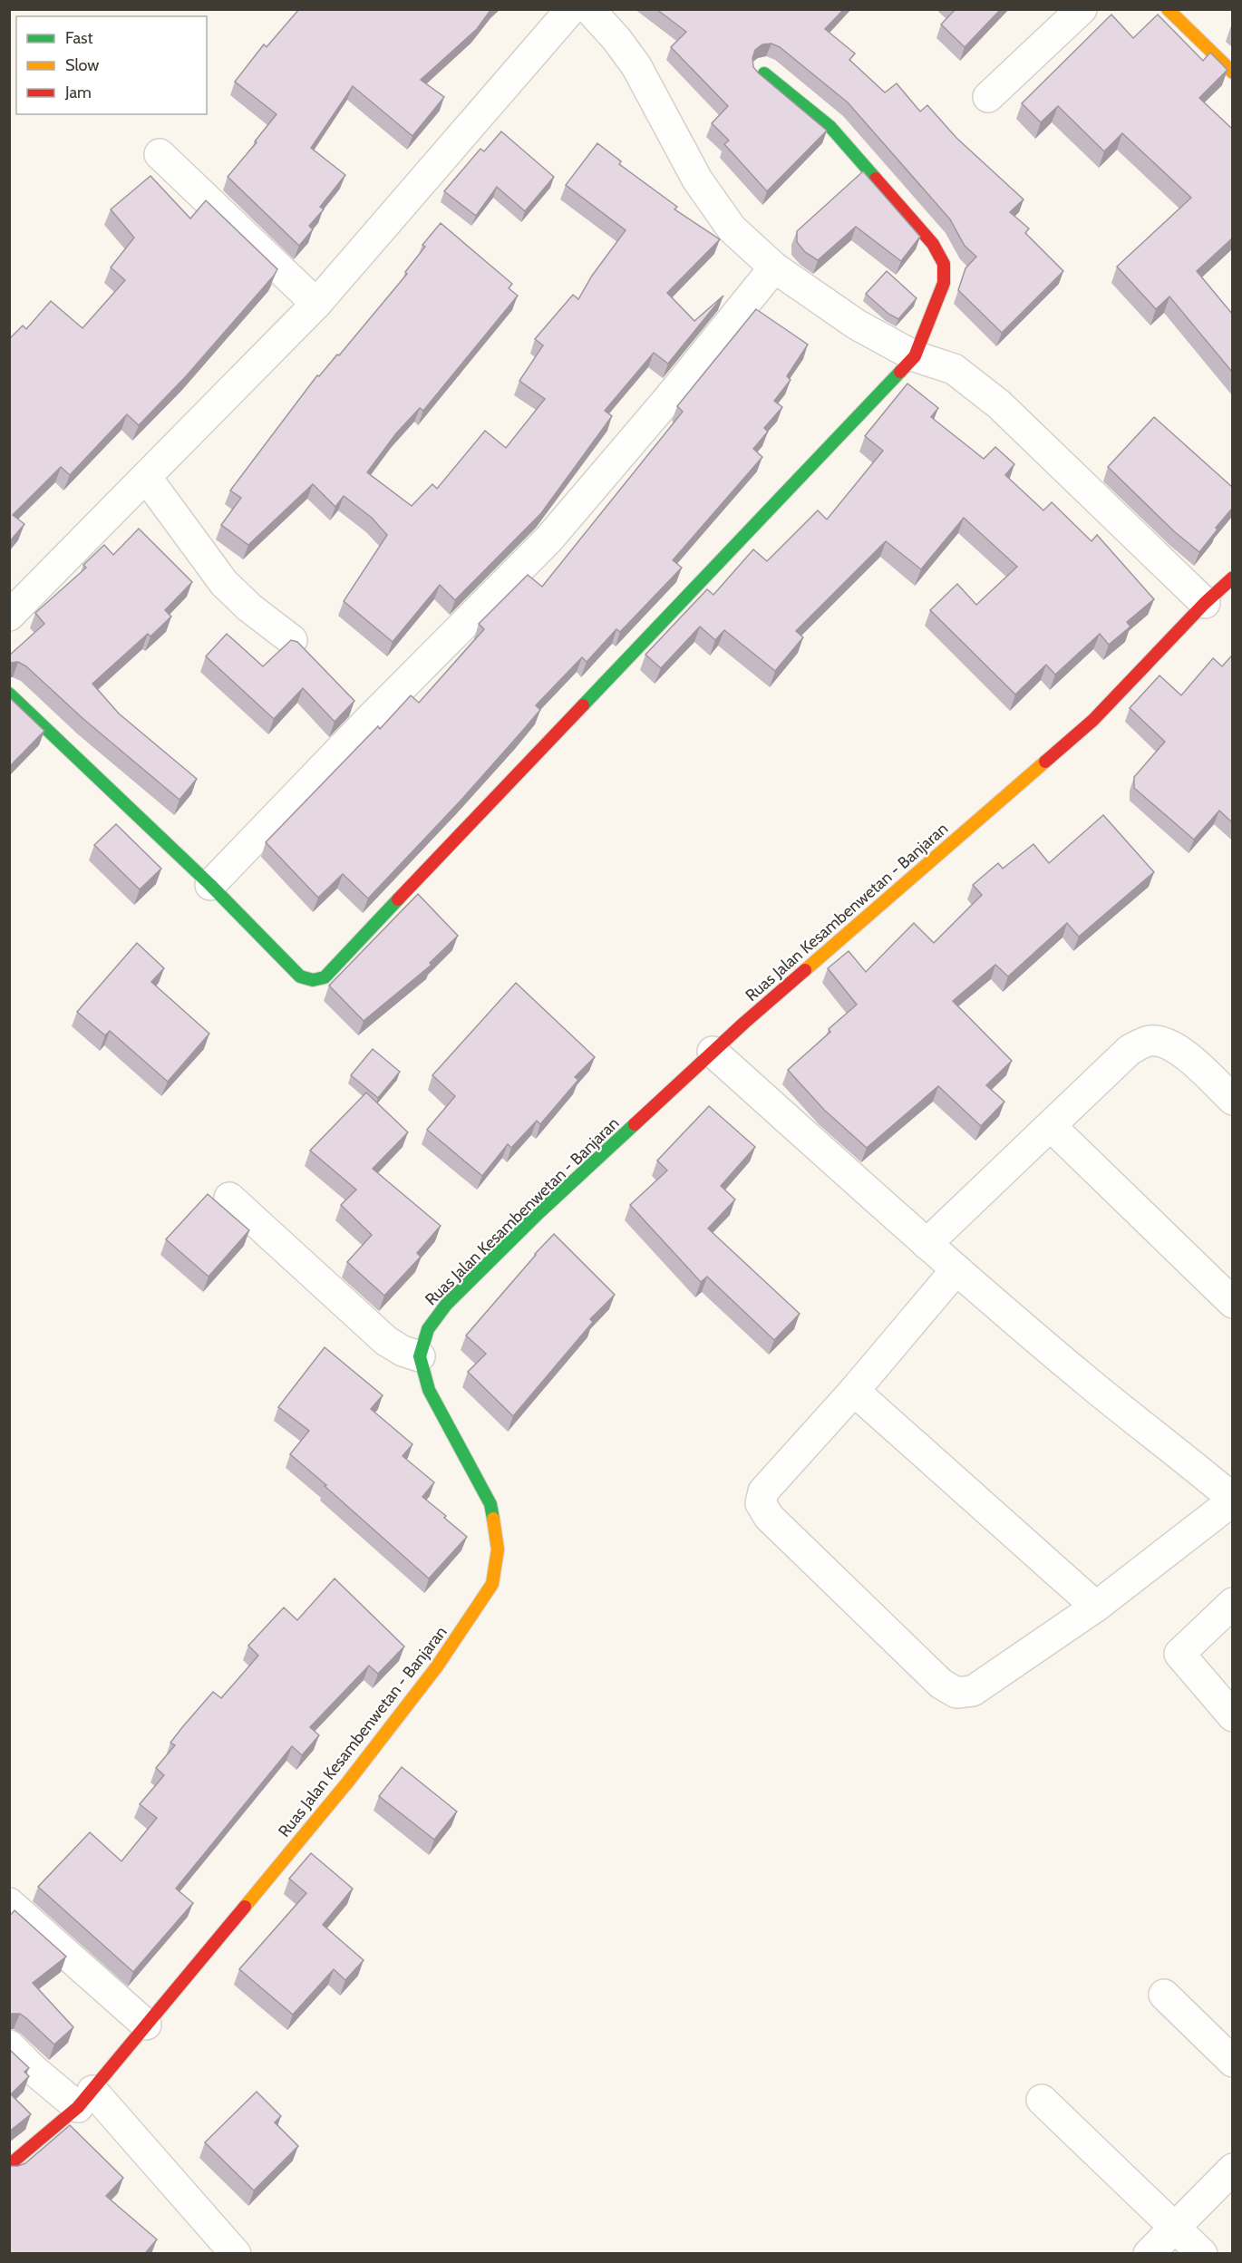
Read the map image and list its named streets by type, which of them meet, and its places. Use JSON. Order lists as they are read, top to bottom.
{
  "streets": {
    "main road": ["Ruas Jalan Kesambenwetan - Banjaran"]
  },
  "legend": ["Fast", "Slow", "Jam"]
}
